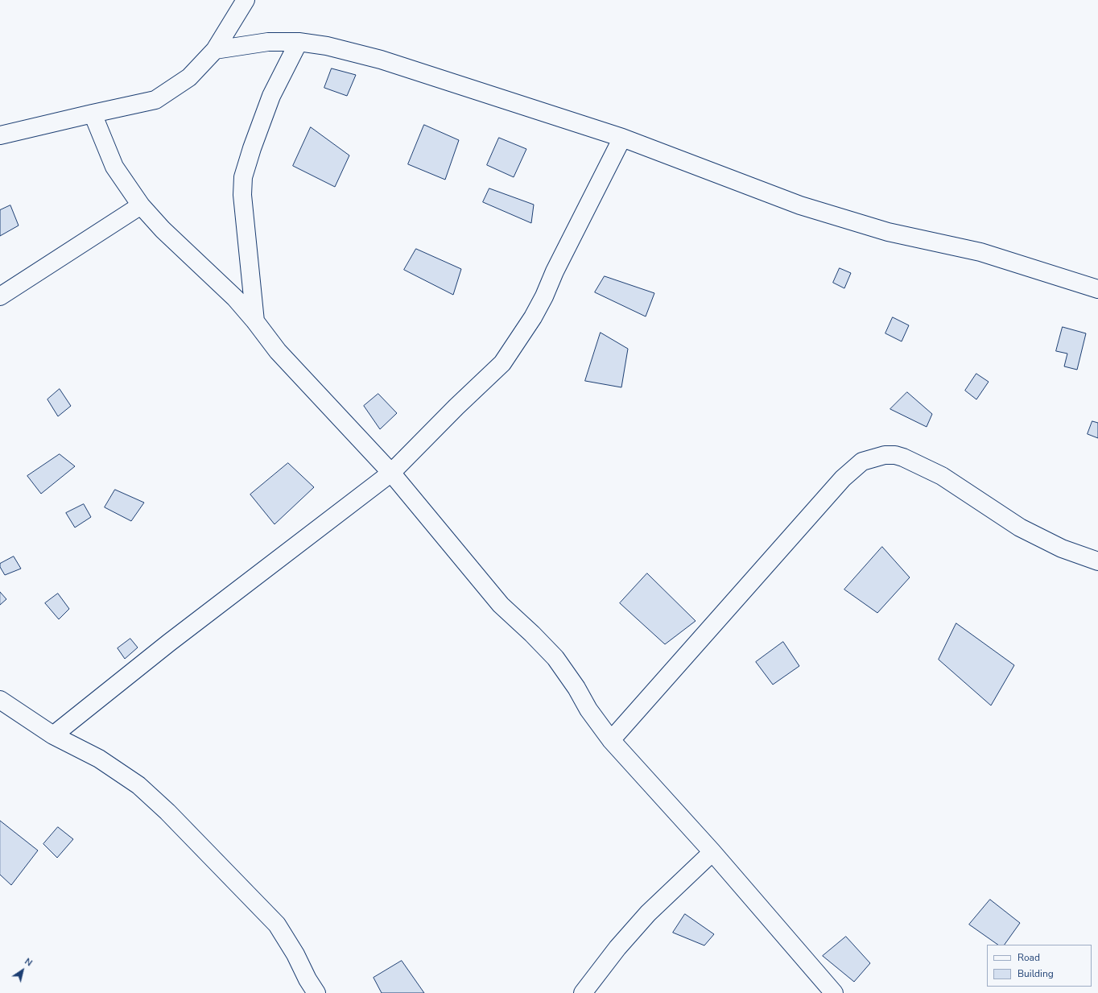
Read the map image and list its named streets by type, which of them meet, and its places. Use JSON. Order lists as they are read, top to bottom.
{
  "legend": ["Road", "Building"],
  "north": "top right"
}
